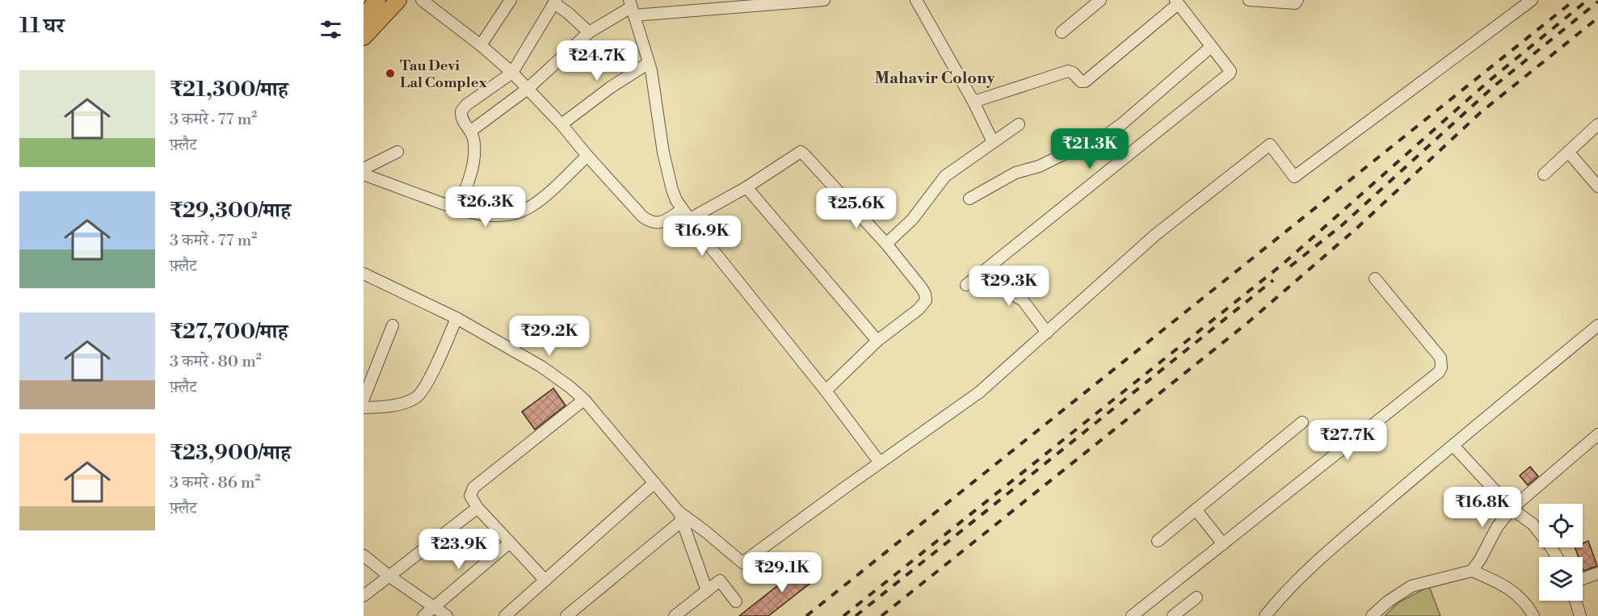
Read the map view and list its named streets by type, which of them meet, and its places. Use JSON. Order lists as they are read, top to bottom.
{
  "districts": ["Mahavir Colony"],
  "places": ["Tau Devi Lal Complex"],
  "page": {
    "heading": "11 घर",
    "price": [
      "₹24.7K",
      "₹21.3K",
      "₹26.3K",
      "₹25.6K",
      "₹16.9K",
      "₹29.3K",
      "₹29.2K",
      "₹27.7K",
      "₹16.8K",
      "₹23.9K",
      "₹29.1K"
    ],
    "list": [
      {
        "name": "₹21,300/माह",
        "note": "3 कमरे · 77 m² · फ़्लैट"
      },
      {
        "name": "₹29,300/माह",
        "note": "3 कमरे · 77 m² · फ़्लैट"
      },
      {
        "name": "₹27,700/माह",
        "note": "3 कमरे · 80 m² · फ़्लैट"
      },
      {
        "name": "₹23,900/माह",
        "note": "3 कमरे · 86 m² · फ़्लैट"
      }
    ]
  }
}
